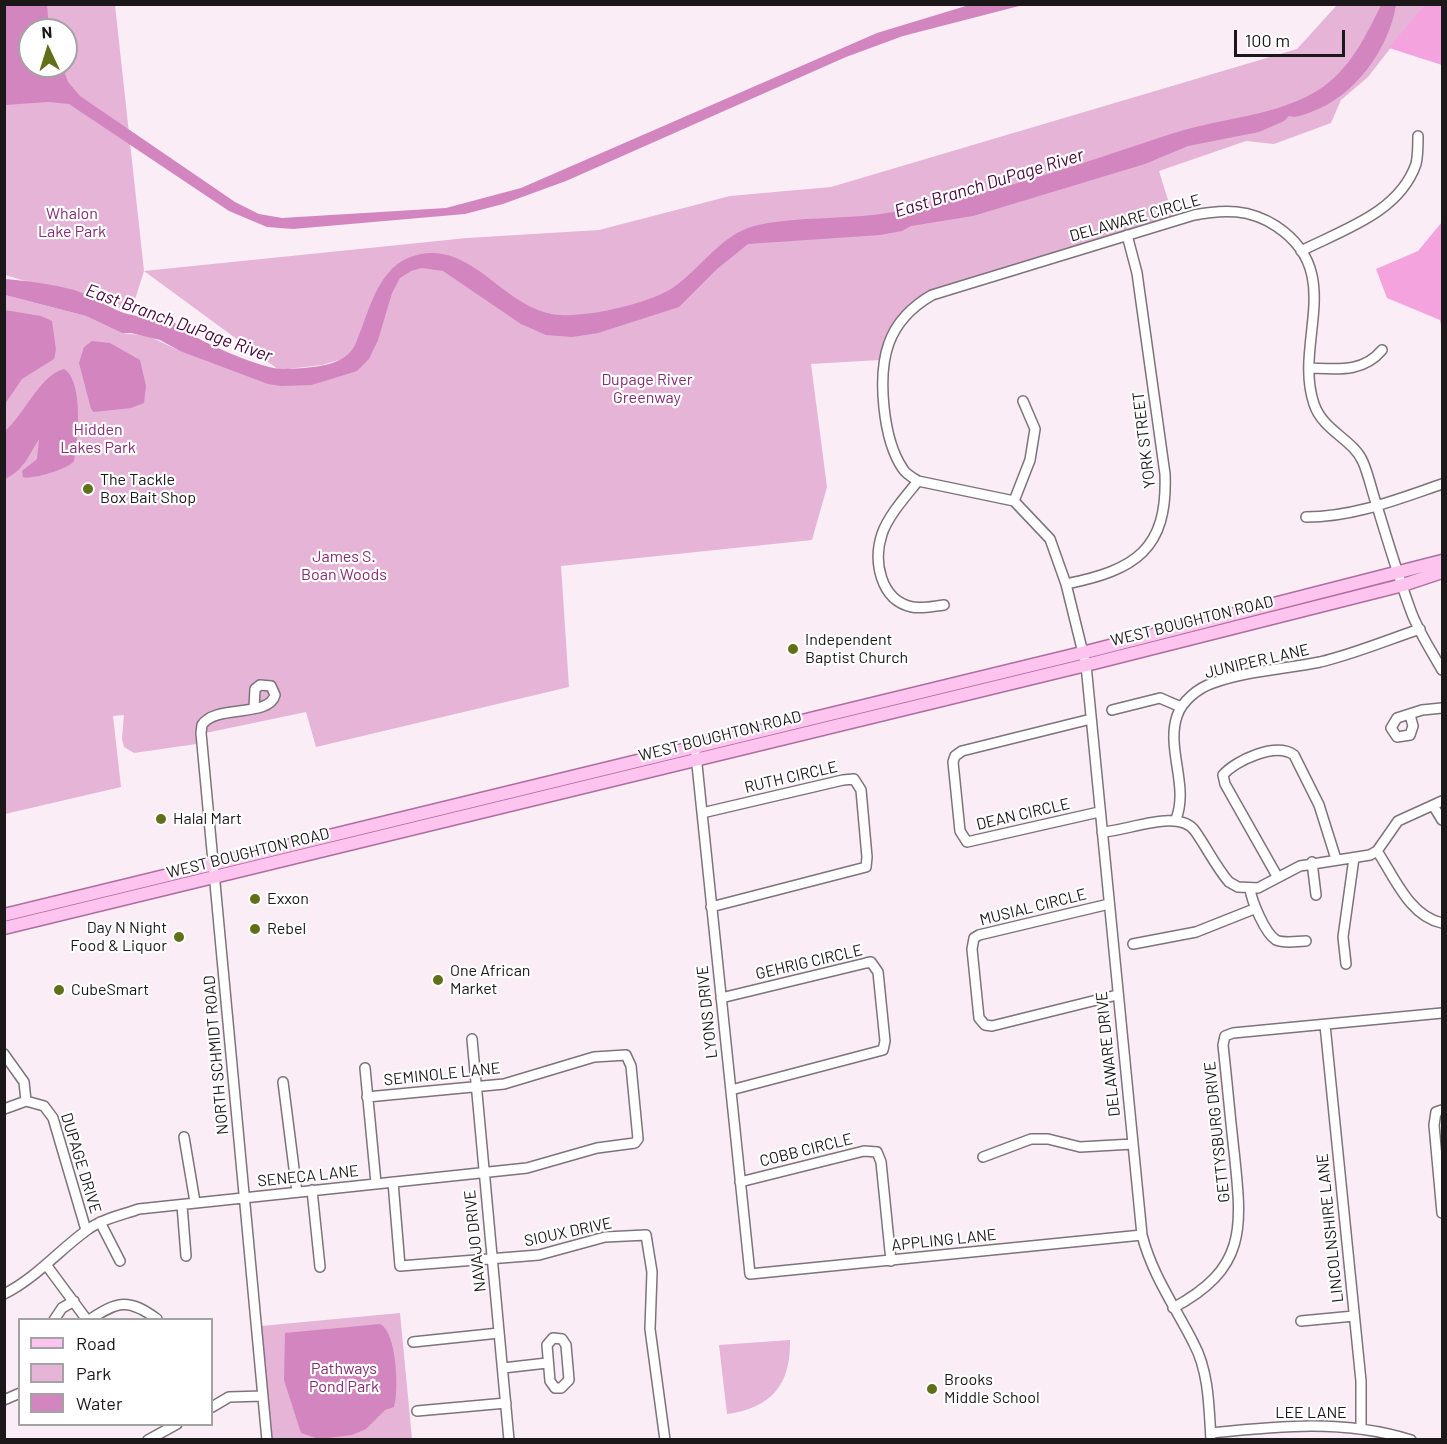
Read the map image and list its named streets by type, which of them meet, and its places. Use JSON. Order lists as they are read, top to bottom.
{
  "streets": {
    "main road": ["WEST BOUGHTON ROAD"],
    "street": [
      "DELAWARE CIRCLE",
      "YORK STREET",
      "JUNIPER LANE",
      "RUTH CIRCLE",
      "DEAN CIRCLE",
      "MUSIAL CIRCLE",
      "GEHRIG CIRCLE",
      "LYONS DRIVE",
      "DELAWARE DRIVE",
      "NORTH SCHMIDT ROAD",
      "SEMINOLE LANE",
      "GETTYSBURG DRIVE",
      "COBB CIRCLE",
      "DUPAGE DRIVE",
      "SENECA LANE",
      "LINCOLNSHIRE LANE",
      "SIOUX DRIVE",
      "APPLING LANE",
      "NAVAJO DRIVE",
      "LEE LANE"
    ]
  },
  "crossings": [
    ["DELAWARE CIRCLE", "YORK STREET"],
    ["DELAWARE CIRCLE", "WEST BOUGHTON ROAD"],
    ["DELAWARE CIRCLE", "JUNIPER LANE"],
    ["WEST BOUGHTON ROAD", "LYONS DRIVE"],
    ["WEST BOUGHTON ROAD", "DELAWARE DRIVE"],
    ["WEST BOUGHTON ROAD", "NORTH SCHMIDT ROAD"],
    ["RUTH CIRCLE", "LYONS DRIVE"],
    ["DEAN CIRCLE", "DELAWARE DRIVE"],
    ["MUSIAL CIRCLE", "DELAWARE DRIVE"],
    ["GEHRIG CIRCLE", "LYONS DRIVE"],
    ["LYONS DRIVE", "COBB CIRCLE"],
    ["LYONS DRIVE", "APPLING LANE"],
    ["DELAWARE DRIVE", "GETTYSBURG DRIVE"],
    ["DELAWARE DRIVE", "APPLING LANE"],
    ["DELAWARE DRIVE", "LEE LANE"],
    ["NORTH SCHMIDT ROAD", "SENECA LANE"],
    ["SEMINOLE LANE", "SENECA LANE"],
    ["SEMINOLE LANE", "NAVAJO DRIVE"],
    ["GETTYSBURG DRIVE", "LINCOLNSHIRE LANE"],
    ["COBB CIRCLE", "APPLING LANE"],
    ["DUPAGE DRIVE", "SENECA LANE"],
    ["SENECA LANE", "SIOUX DRIVE"],
    ["SENECA LANE", "NAVAJO DRIVE"],
    ["LINCOLNSHIRE LANE", "LEE LANE"],
    ["SIOUX DRIVE", "NAVAJO DRIVE"]
  ],
  "water": ["East Branch DuPage River"],
  "parks": [
    "Whalon Lake Park",
    "Dupage River Greenway",
    "Hidden Lakes Park",
    "James S. Boan Woods",
    "Pathways Pond Park"
  ],
  "places": [
    "The Tackle Box Bait Shop",
    "Independent Baptist Church",
    "Halal Mart",
    "Exxon",
    "Rebel",
    "Day N Night Food & Liquor",
    "One African Market",
    "CubeSmart",
    "Brooks Middle School"
  ],
  "legend": ["Road", "Park", "Water"],
  "scale_bar": "100 m",
  "north": "top"
}
